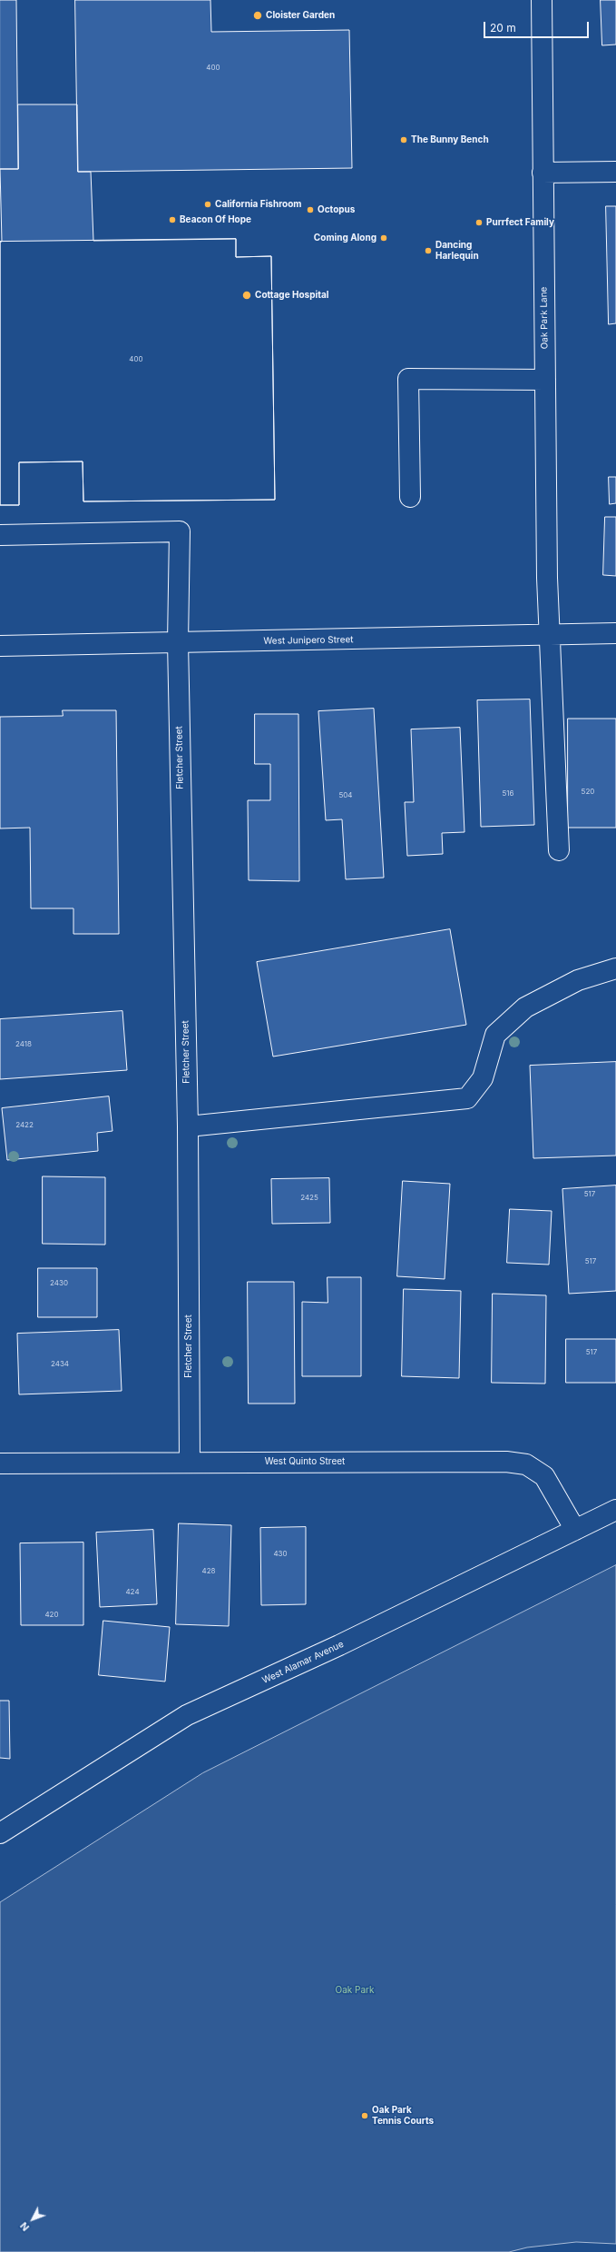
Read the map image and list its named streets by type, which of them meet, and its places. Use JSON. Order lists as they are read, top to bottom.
{
  "streets": {
    "street": [
      "Oak Park Lane",
      "West Junipero Street",
      "Fletcher Street",
      "West Quinto Street",
      "West Alamar Avenue"
    ]
  },
  "crossings": [
    ["Oak Park Lane", "West Junipero Street"],
    ["West Junipero Street", "Fletcher Street"],
    ["Fletcher Street", "West Quinto Street"],
    ["West Quinto Street", "West Alamar Avenue"]
  ],
  "parks": ["Oak Park"],
  "places": [
    "Cloister Garden",
    "The Bunny Bench",
    "California Fishroom",
    "Octopus",
    "Beacon Of Hope",
    "Purrfect Family",
    "Coming Along",
    "Dancing Harlequin",
    "Cottage Hospital",
    "Oak Park Tennis Courts"
  ],
  "house_numbers": [
    "400",
    "400",
    "520",
    "516",
    "504",
    "2418",
    "2422",
    "517",
    "2425",
    "517",
    "2430",
    "517",
    "2434",
    "430",
    "428",
    "424",
    "420"
  ],
  "scale_bar": "20 m",
  "north": "bottom left"
}
